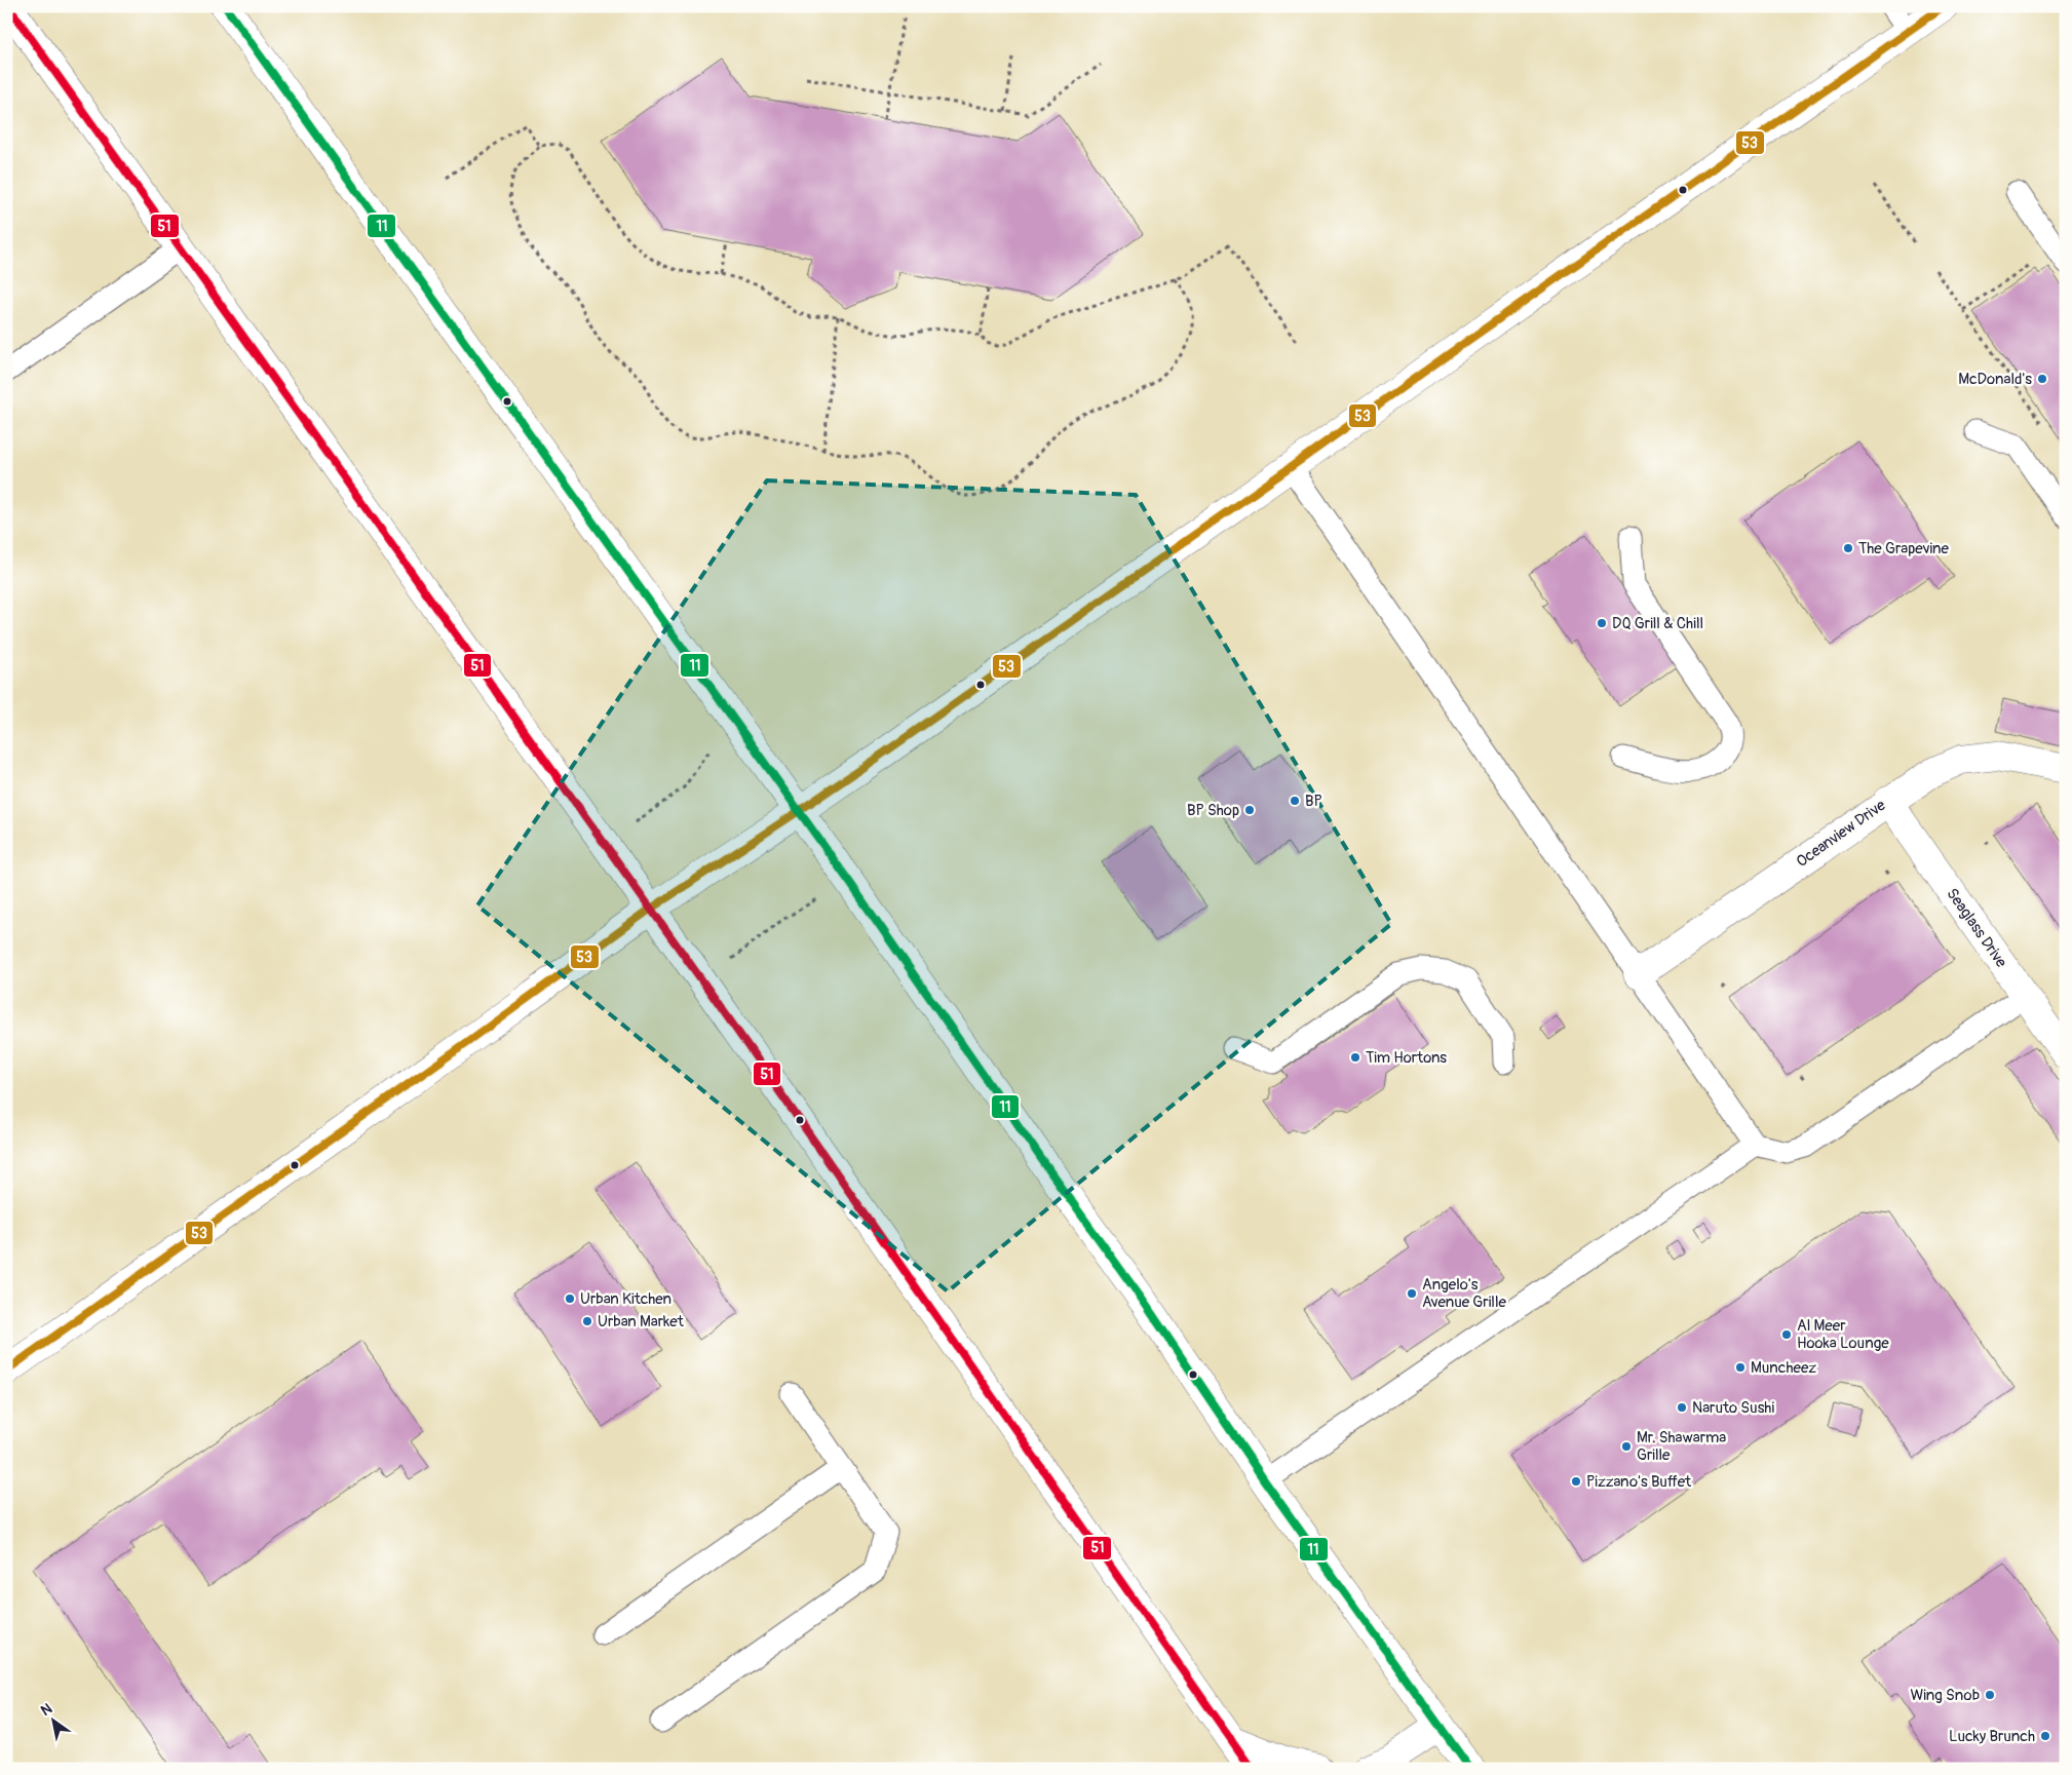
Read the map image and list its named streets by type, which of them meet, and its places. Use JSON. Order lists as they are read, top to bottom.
{
  "streets": {
    "main road": ["Oceanview Drive", "Seaglass Drive"]
  },
  "crossings": [
    ["Oceanview Drive", "Seaglass Drive"]
  ],
  "places": [
    "McDonald's",
    "The Grapevine",
    "DQ Grill & Chill",
    "BP",
    "BP Shop",
    "Tim Hortons",
    "Angelo's Avenue Grille",
    "Urban Kitchen",
    "Urban Market",
    "Al Meer Hooka Lounge",
    "Muncheez",
    "Naruto Sushi",
    "Mr. Shawarma Grille",
    "Pizzano's Buffet",
    "Wing Snob",
    "Lucky Brunch"
  ],
  "lines": ["transit line 53", "transit line 11", "transit line 51"],
  "north": "top left"
}
